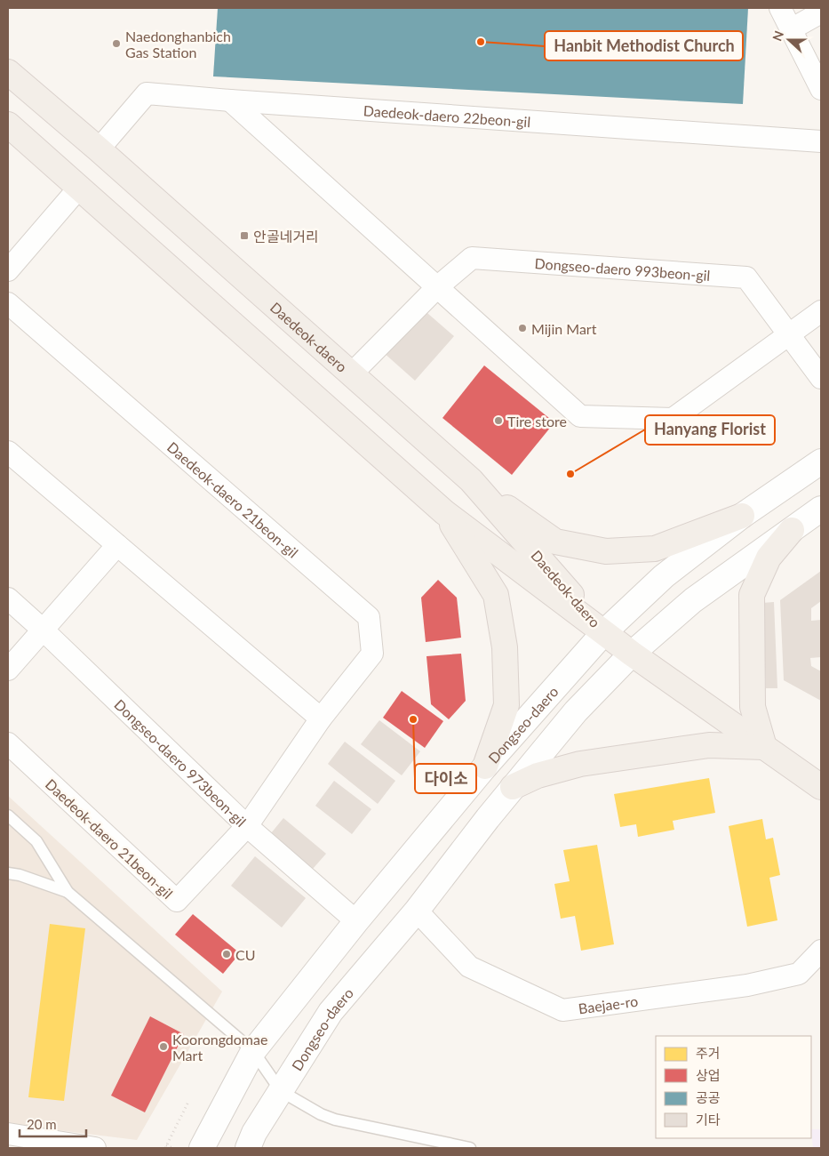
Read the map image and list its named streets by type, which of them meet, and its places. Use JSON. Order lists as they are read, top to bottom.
{
  "streets": {
    "main road": ["Daedeok-daero"],
    "street": [
      "Daedeok-daero 22beon-gil",
      "Dongseo-daero 993beon-gil",
      "Daedeok-daero 21beon-gil",
      "Dongseo-daero",
      "Dongseo-daero 973beon-gil",
      "Baejae-ro"
    ]
  },
  "crossings": [
    ["Daedeok-daero 22beon-gil", "Daedeok-daero"],
    ["Dongseo-daero 993beon-gil", "Daedeok-daero"],
    ["Daedeok-daero", "Dongseo-daero"],
    ["Daedeok-daero 21beon-gil", "Dongseo-daero 973beon-gil"],
    ["Dongseo-daero", "Dongseo-daero 973beon-gil"],
    ["Dongseo-daero", "Baejae-ro"]
  ],
  "places": {
    "other": [
      "Hanbit Methodist Church",
      "Naedonghanbich Gas Station",
      "Mijin Mart",
      "Tire store",
      "Hanyang Florist",
      "다이소",
      "CU",
      "Koorongdomae Mart"
    ],
    "transit": ["안골네거리"]
  },
  "legend": [
    "주거",
    "상업",
    "공공",
    "기타"
  ],
  "scale_bar": "20 m",
  "north": "left"
}
